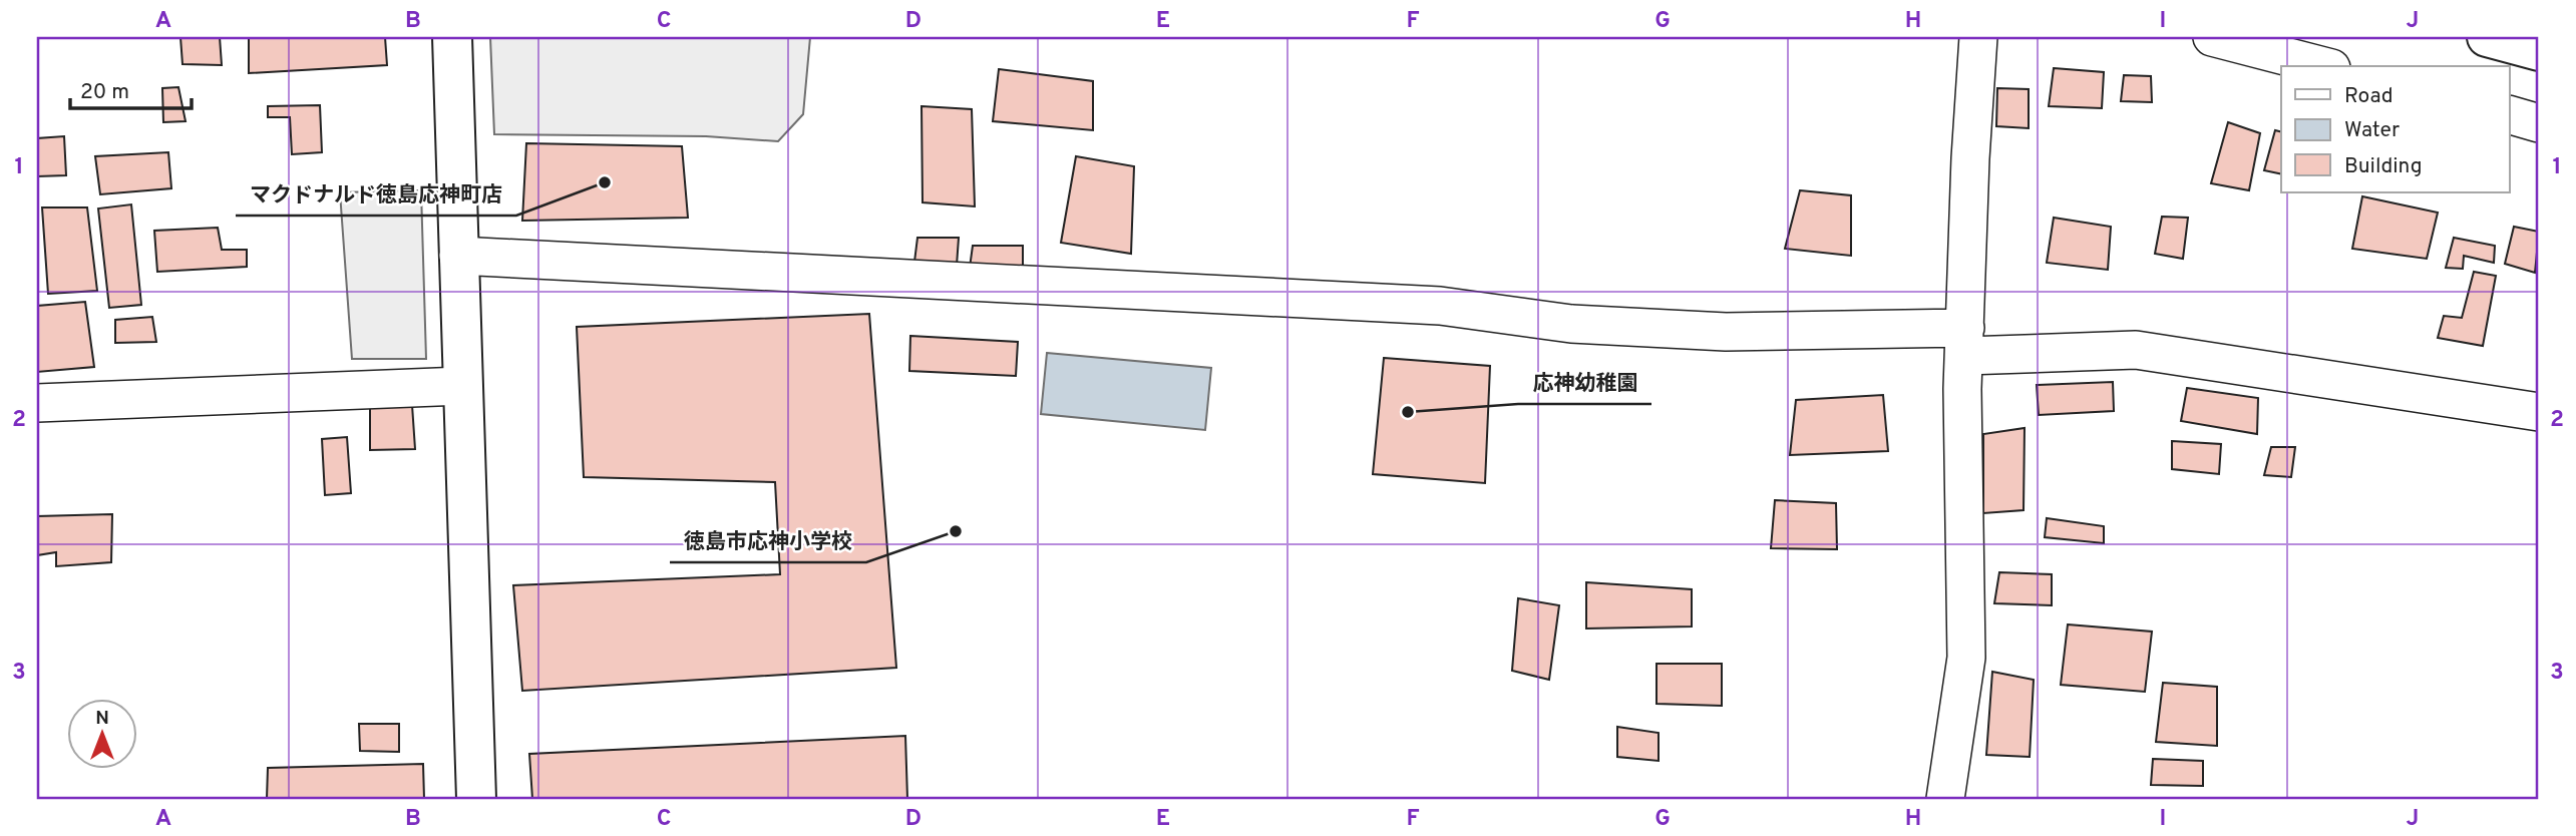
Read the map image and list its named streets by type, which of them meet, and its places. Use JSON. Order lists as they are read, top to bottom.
{
  "places": ["マクドナルド徳島応神町店", "応神幼稚園", "徳島市応神小学校"],
  "legend": ["Road", "Water", "Building"],
  "scale_bar": "20 m",
  "north": "top",
  "grid": {
    "columns": [
      "A",
      "B",
      "C",
      "D",
      "E",
      "F",
      "G",
      "H",
      "I",
      "J"
    ],
    "rows": ["1", "2", "3"]
  }
}
